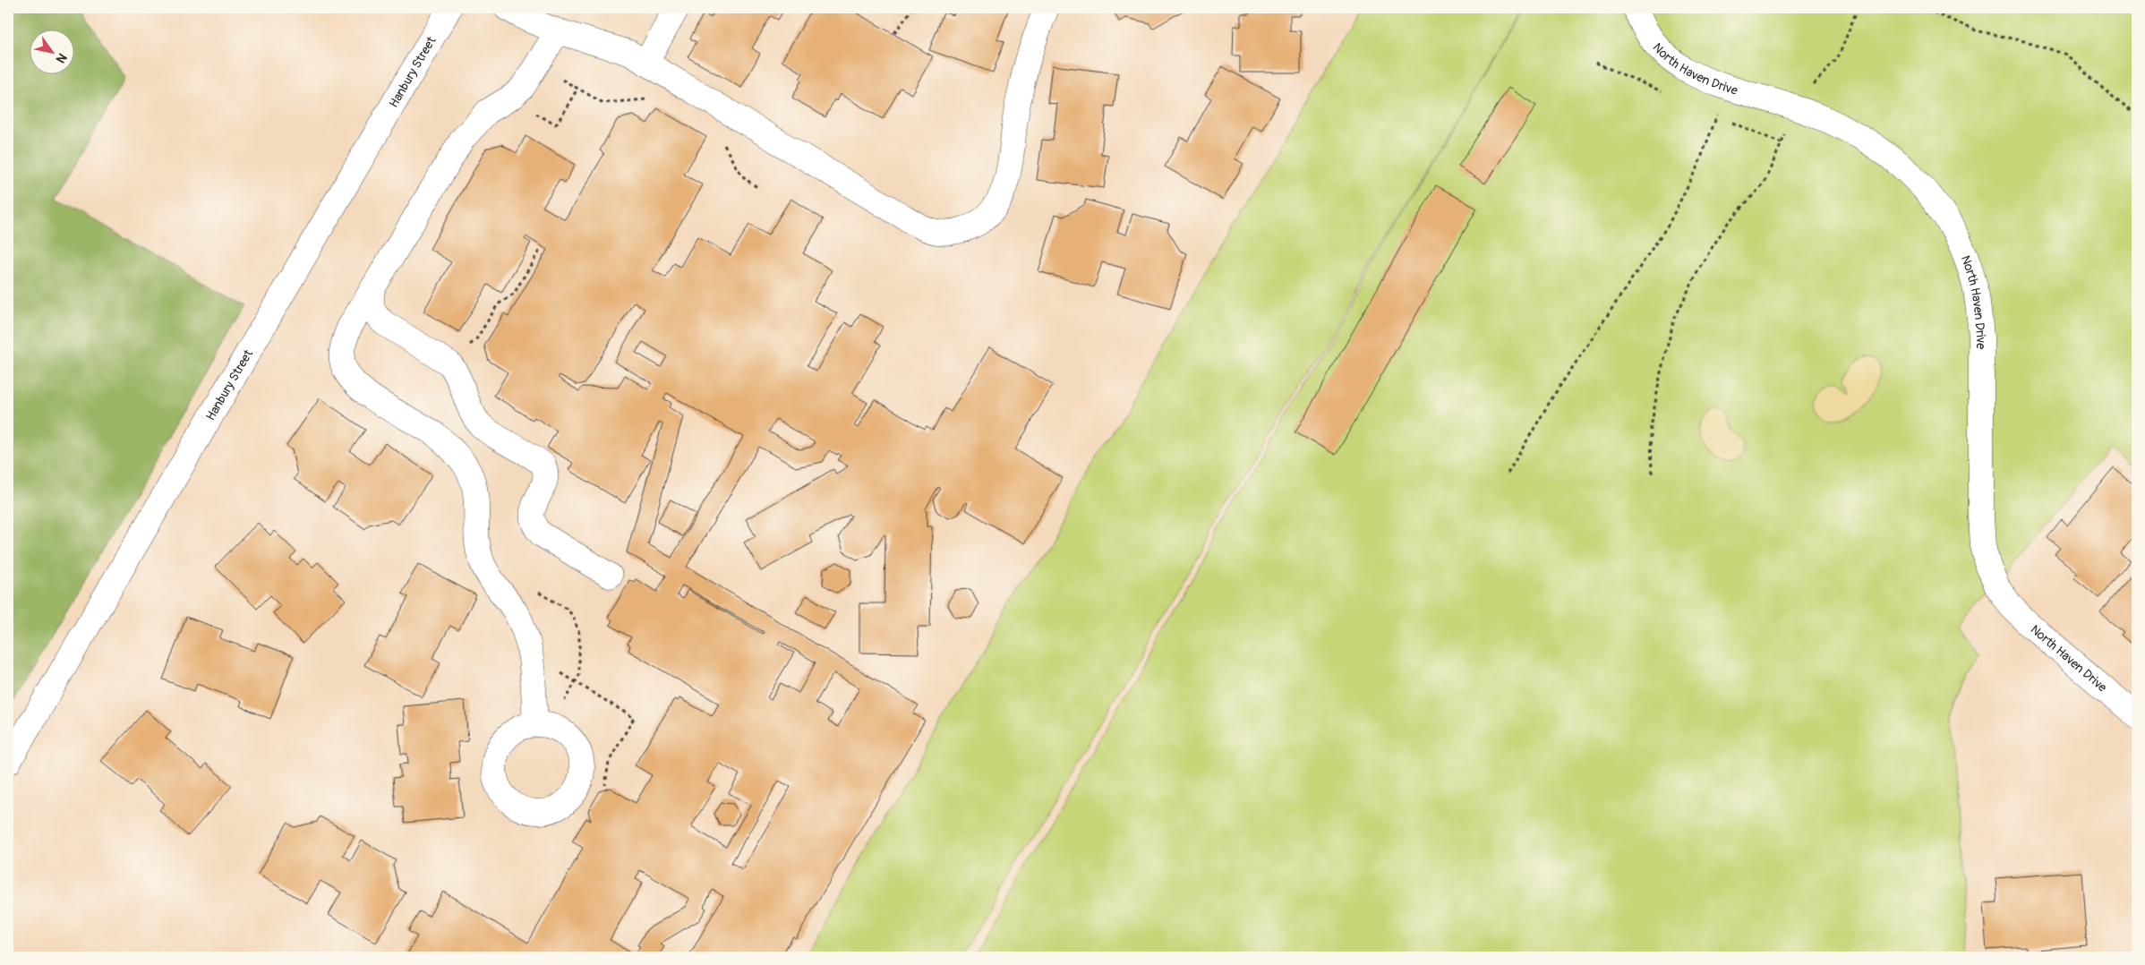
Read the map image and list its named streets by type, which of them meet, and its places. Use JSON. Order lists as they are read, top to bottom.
{
  "streets": {
    "street": ["North Haven Drive", "Hanbury Street"]
  },
  "north": "bottom right"
}
